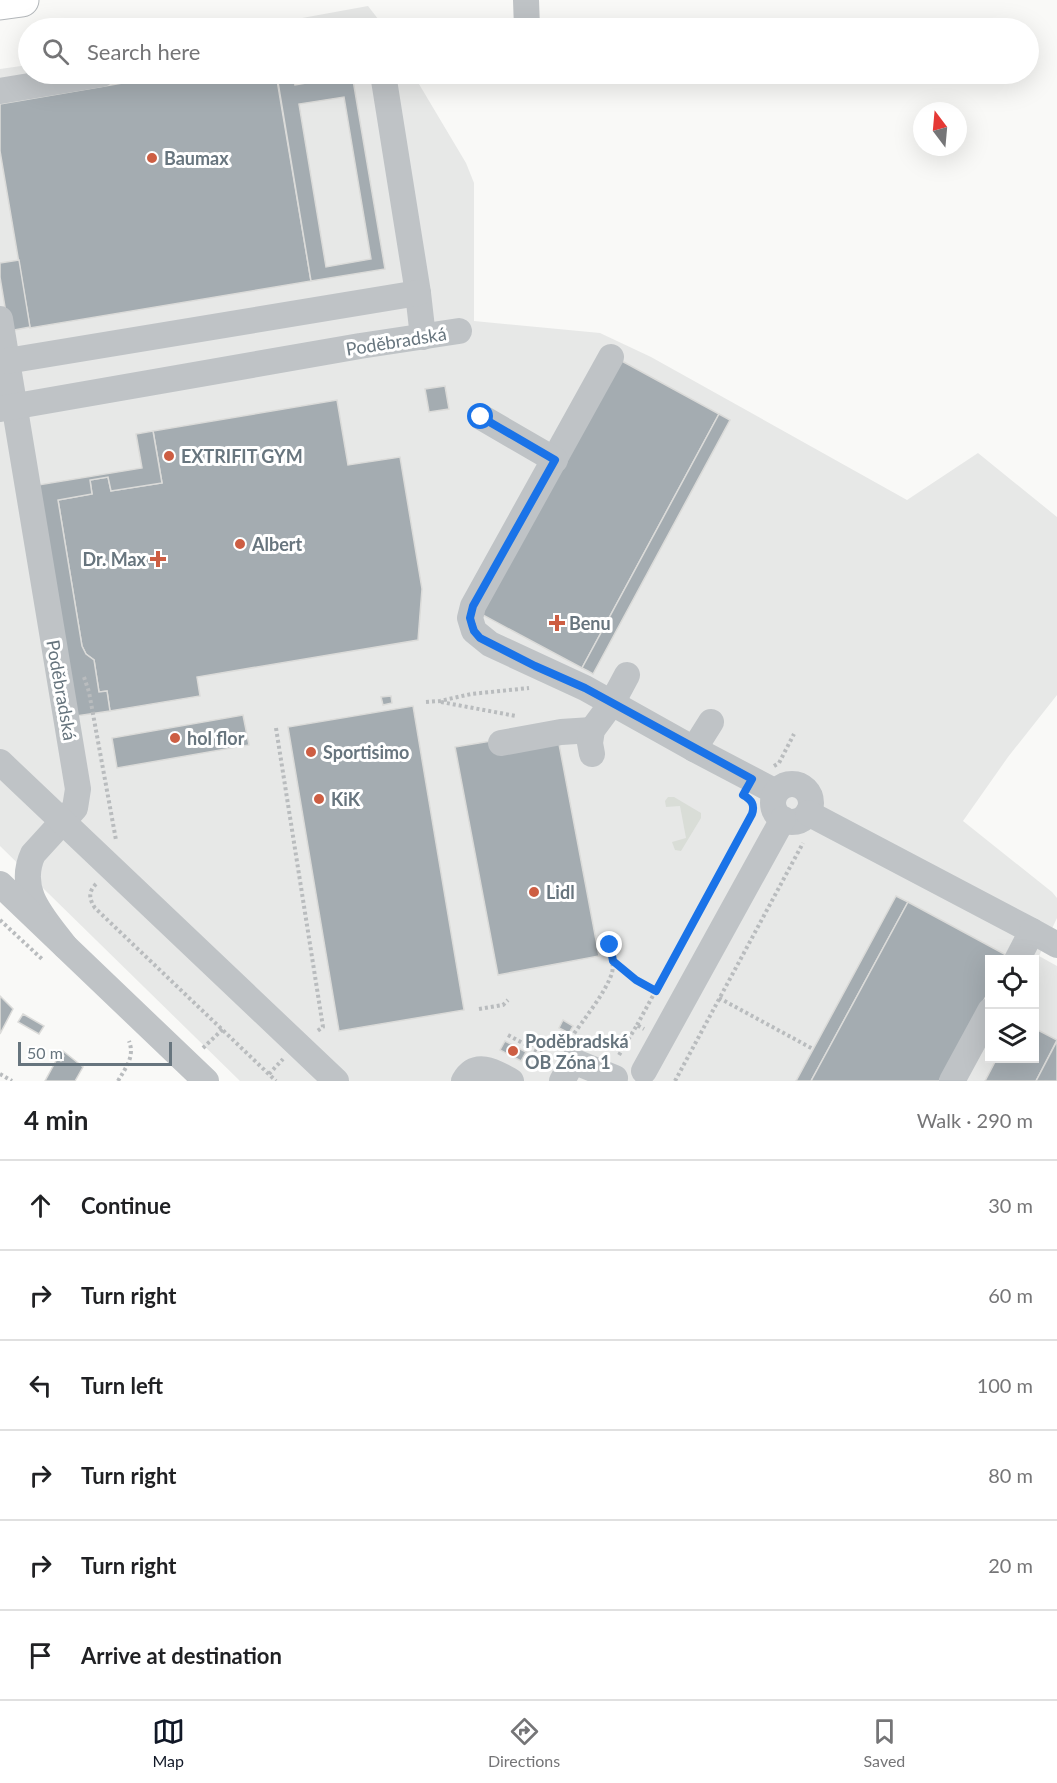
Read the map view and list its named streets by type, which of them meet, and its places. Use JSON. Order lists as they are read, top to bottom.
{
  "streets": {
    "street": ["Poděbradská"]
  },
  "places": {
    "other": [
      "Baumax",
      "EXTRIFIT GYM",
      "Albert",
      "hol flor",
      "Sportisimo",
      "KiK",
      "Lidl",
      "Poděbradská OB Zóna 1"
    ],
    "health": ["Dr. Max", "Benu"]
  },
  "scale_bar": "50 m",
  "north": "top",
  "page": {
    "search": "Search here",
    "scale": "50 m",
    "heading": ["4 min", "Walk · 290 m"],
    "list": [
      ["Continue", "30 m"],
      ["Turn right", "60 m"],
      ["Turn left", "100 m"],
      ["Turn right", "80 m"],
      ["Turn right", "20 m"],
      "Arrive at destination"
    ],
    "nav": ["Map", "Directions", "Saved"]
  }
}
